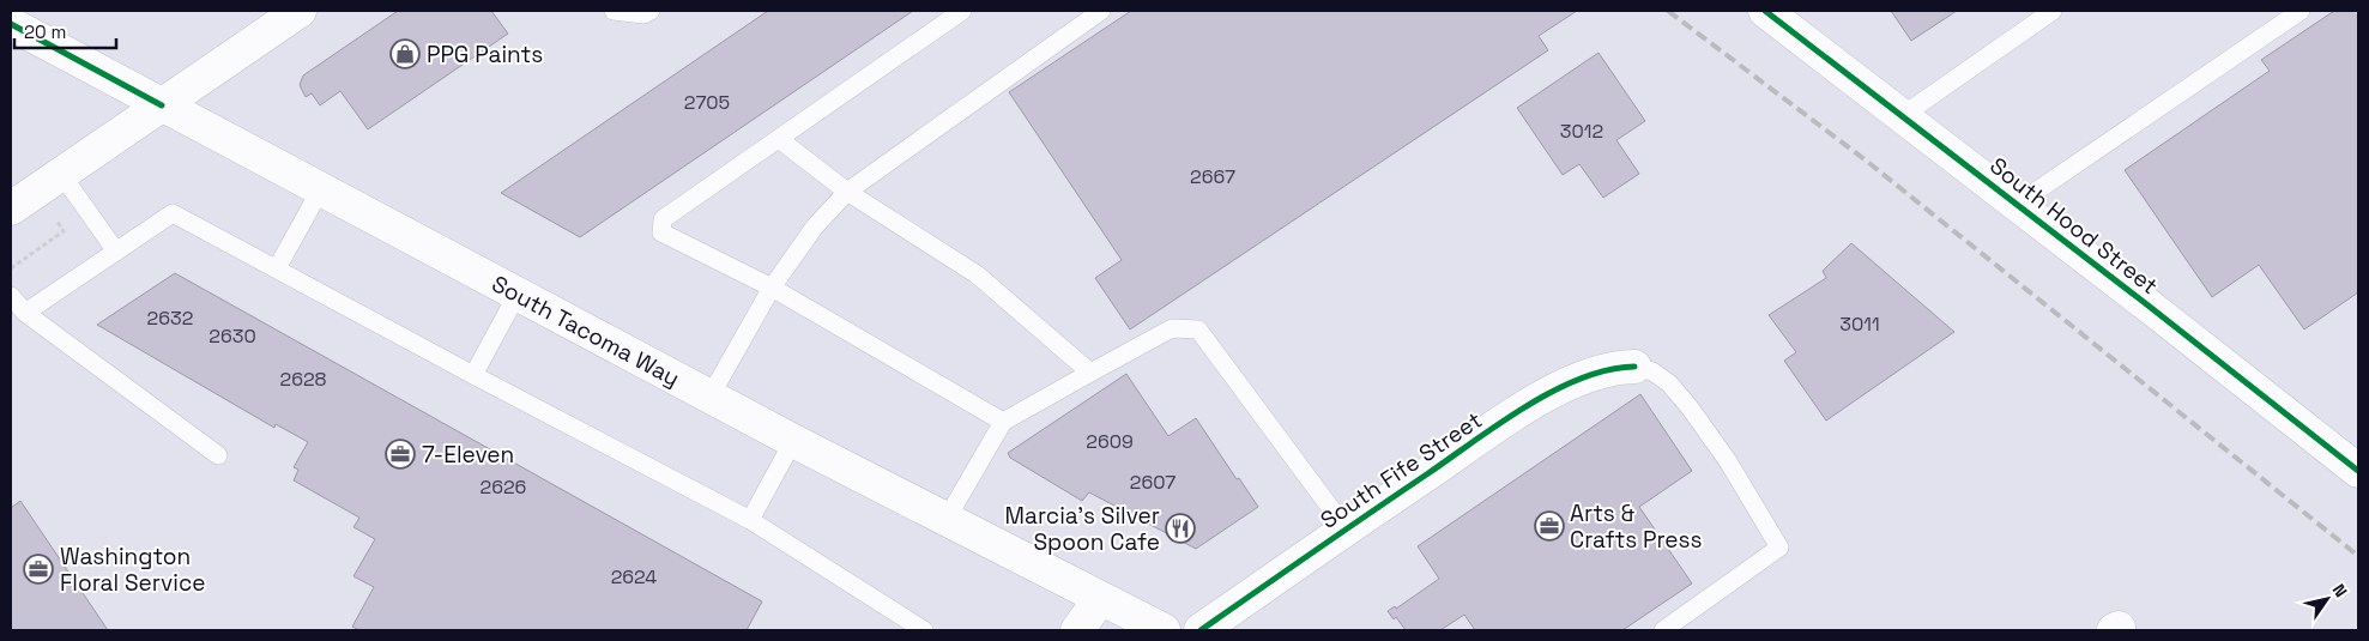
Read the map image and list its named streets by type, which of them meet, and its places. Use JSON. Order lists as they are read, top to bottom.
{
  "streets": {
    "main road": ["South Hood Street", "South Tacoma Way", "South Fife Street"]
  },
  "places": {
    "shop": ["PPG Paints"],
    "office": ["7-Eleven", "Arts & Crafts Press", "Washington Floral Service"],
    "restaurant": ["Marcia's Silver Spoon Cafe"]
  },
  "house_numbers": [
    "2705",
    "3012",
    "2667",
    "2632",
    "3011",
    "2630",
    "2628",
    "2609",
    "2607",
    "2626",
    "2624"
  ],
  "scale_bar": "20 m",
  "north": "top right"
}
